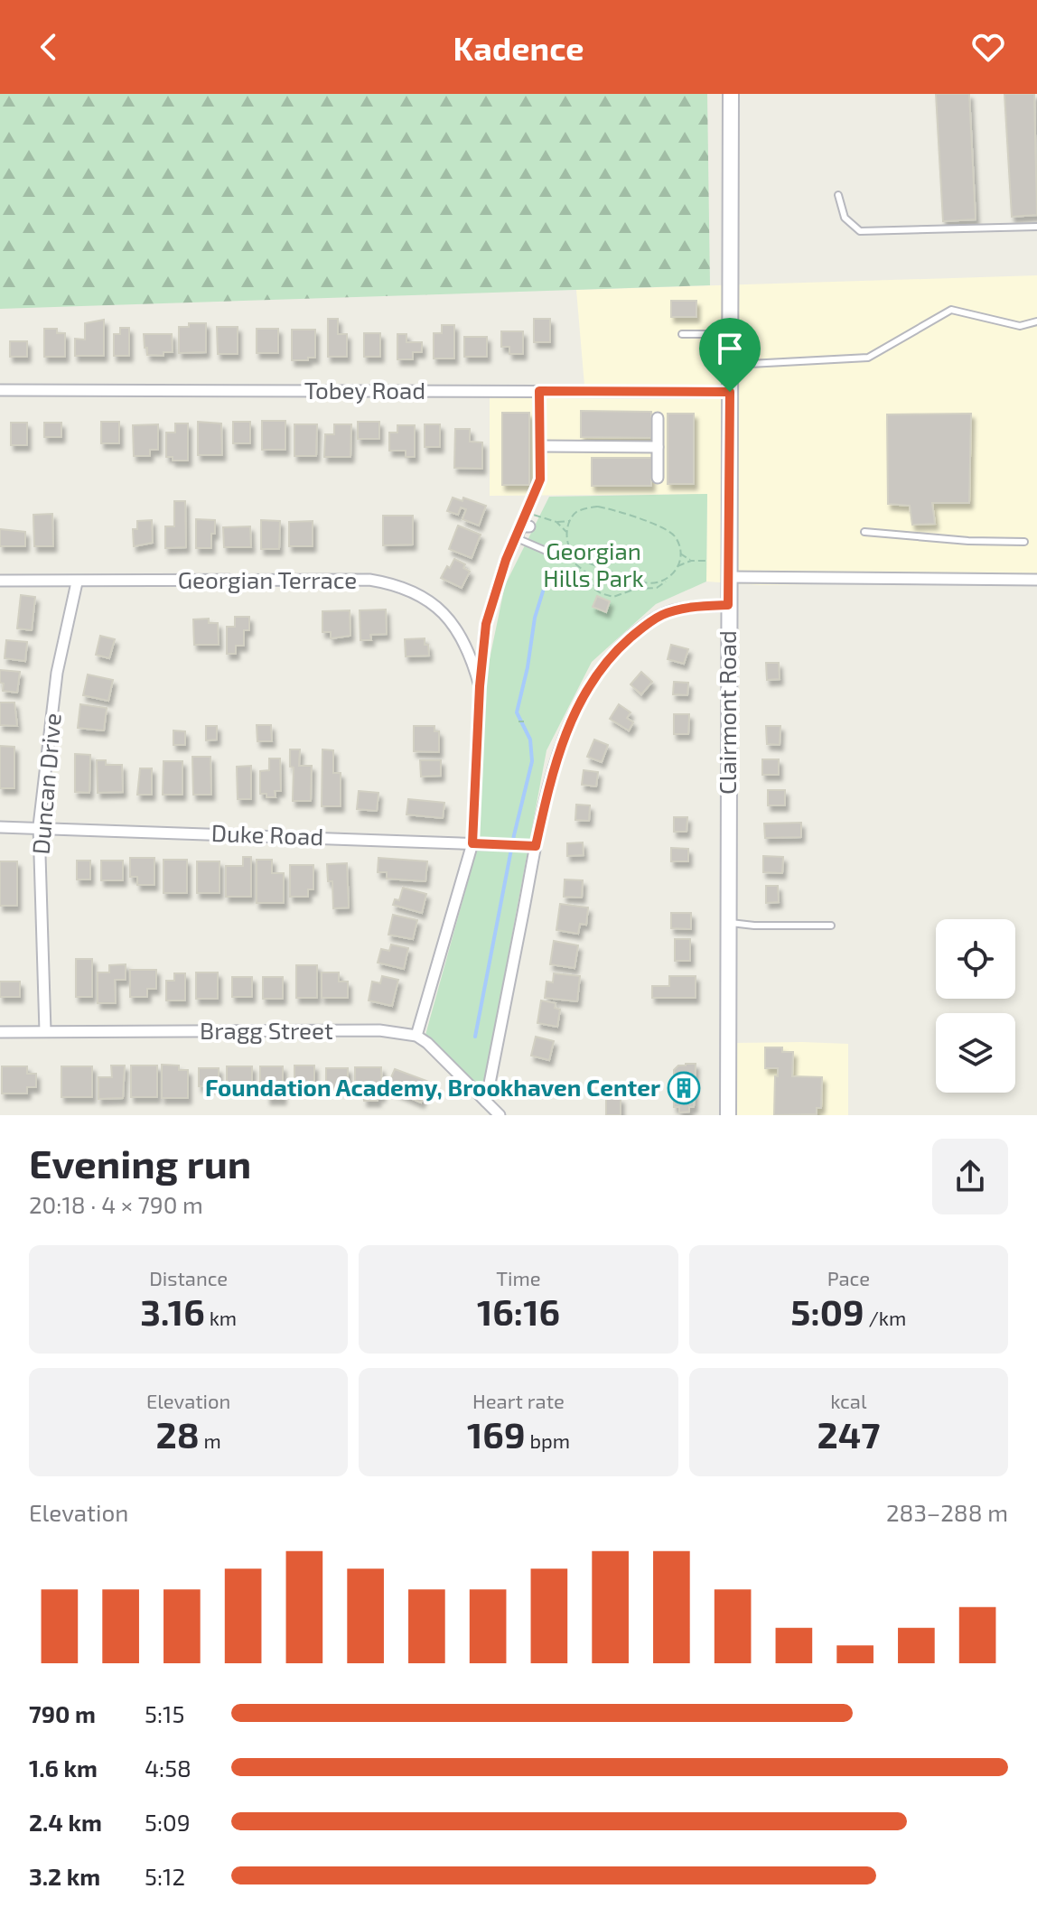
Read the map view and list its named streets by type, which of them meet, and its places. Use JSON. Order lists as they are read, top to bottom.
{
  "streets": {
    "main road": ["Clairmont Road"],
    "street": [
      "Tobey Road",
      "Georgian Terrace",
      "Duncan Drive",
      "Duke Road",
      "Bragg Street"
    ]
  },
  "crossings": [
    ["Tobey Road", "Clairmont Road"],
    ["Georgian Terrace", "Duncan Drive"],
    ["Duncan Drive", "Duke Road"],
    ["Duncan Drive", "Bragg Street"]
  ],
  "parks": ["Georgian Hills Park"],
  "places": {
    "building": ["Foundation Academy, Brookhaven Center"]
  },
  "page": {
    "header": "Kadence",
    "heading": ["Evening run", "20:18 · 4 × 790 m"],
    "stats": [
      ["Distance", "3.16 km"],
      ["Time", "16:16"],
      ["Pace", "5:09 /km"],
      ["Elevation", "28 m"],
      ["Heart rate", "169 bpm"],
      ["kcal", "247"]
    ],
    "chart": ["Elevation", "283–288 m"],
    "list": [
      {
        "name": "790 m",
        "note": "5:15"
      },
      {
        "name": "1.6 km",
        "note": "4:58"
      },
      {
        "name": "2.4 km",
        "note": "5:09"
      },
      {
        "name": "3.2 km",
        "note": "5:12"
      }
    ]
  }
}
